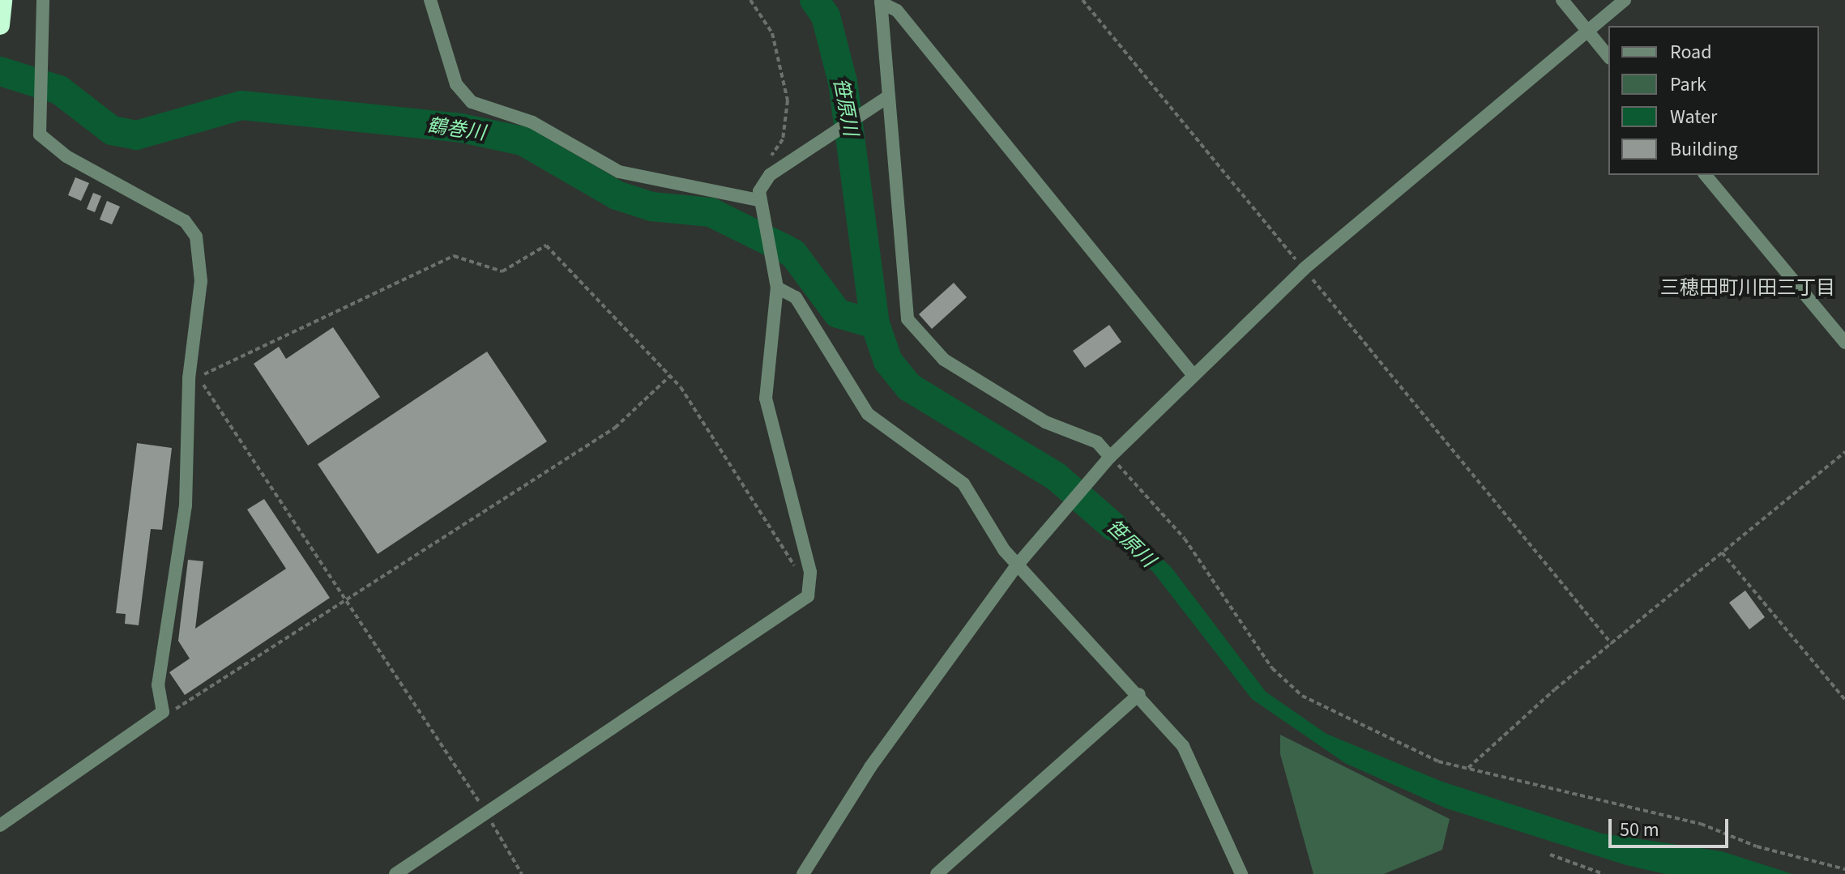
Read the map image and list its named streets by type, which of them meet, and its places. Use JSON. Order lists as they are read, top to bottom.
{
  "districts": ["三穂田町川田三丁目"],
  "water": ["笹原川", "鶴巻川"],
  "legend": [
    "Road",
    "Park",
    "Water",
    "Building"
  ],
  "scale_bar": "50 m"
}
